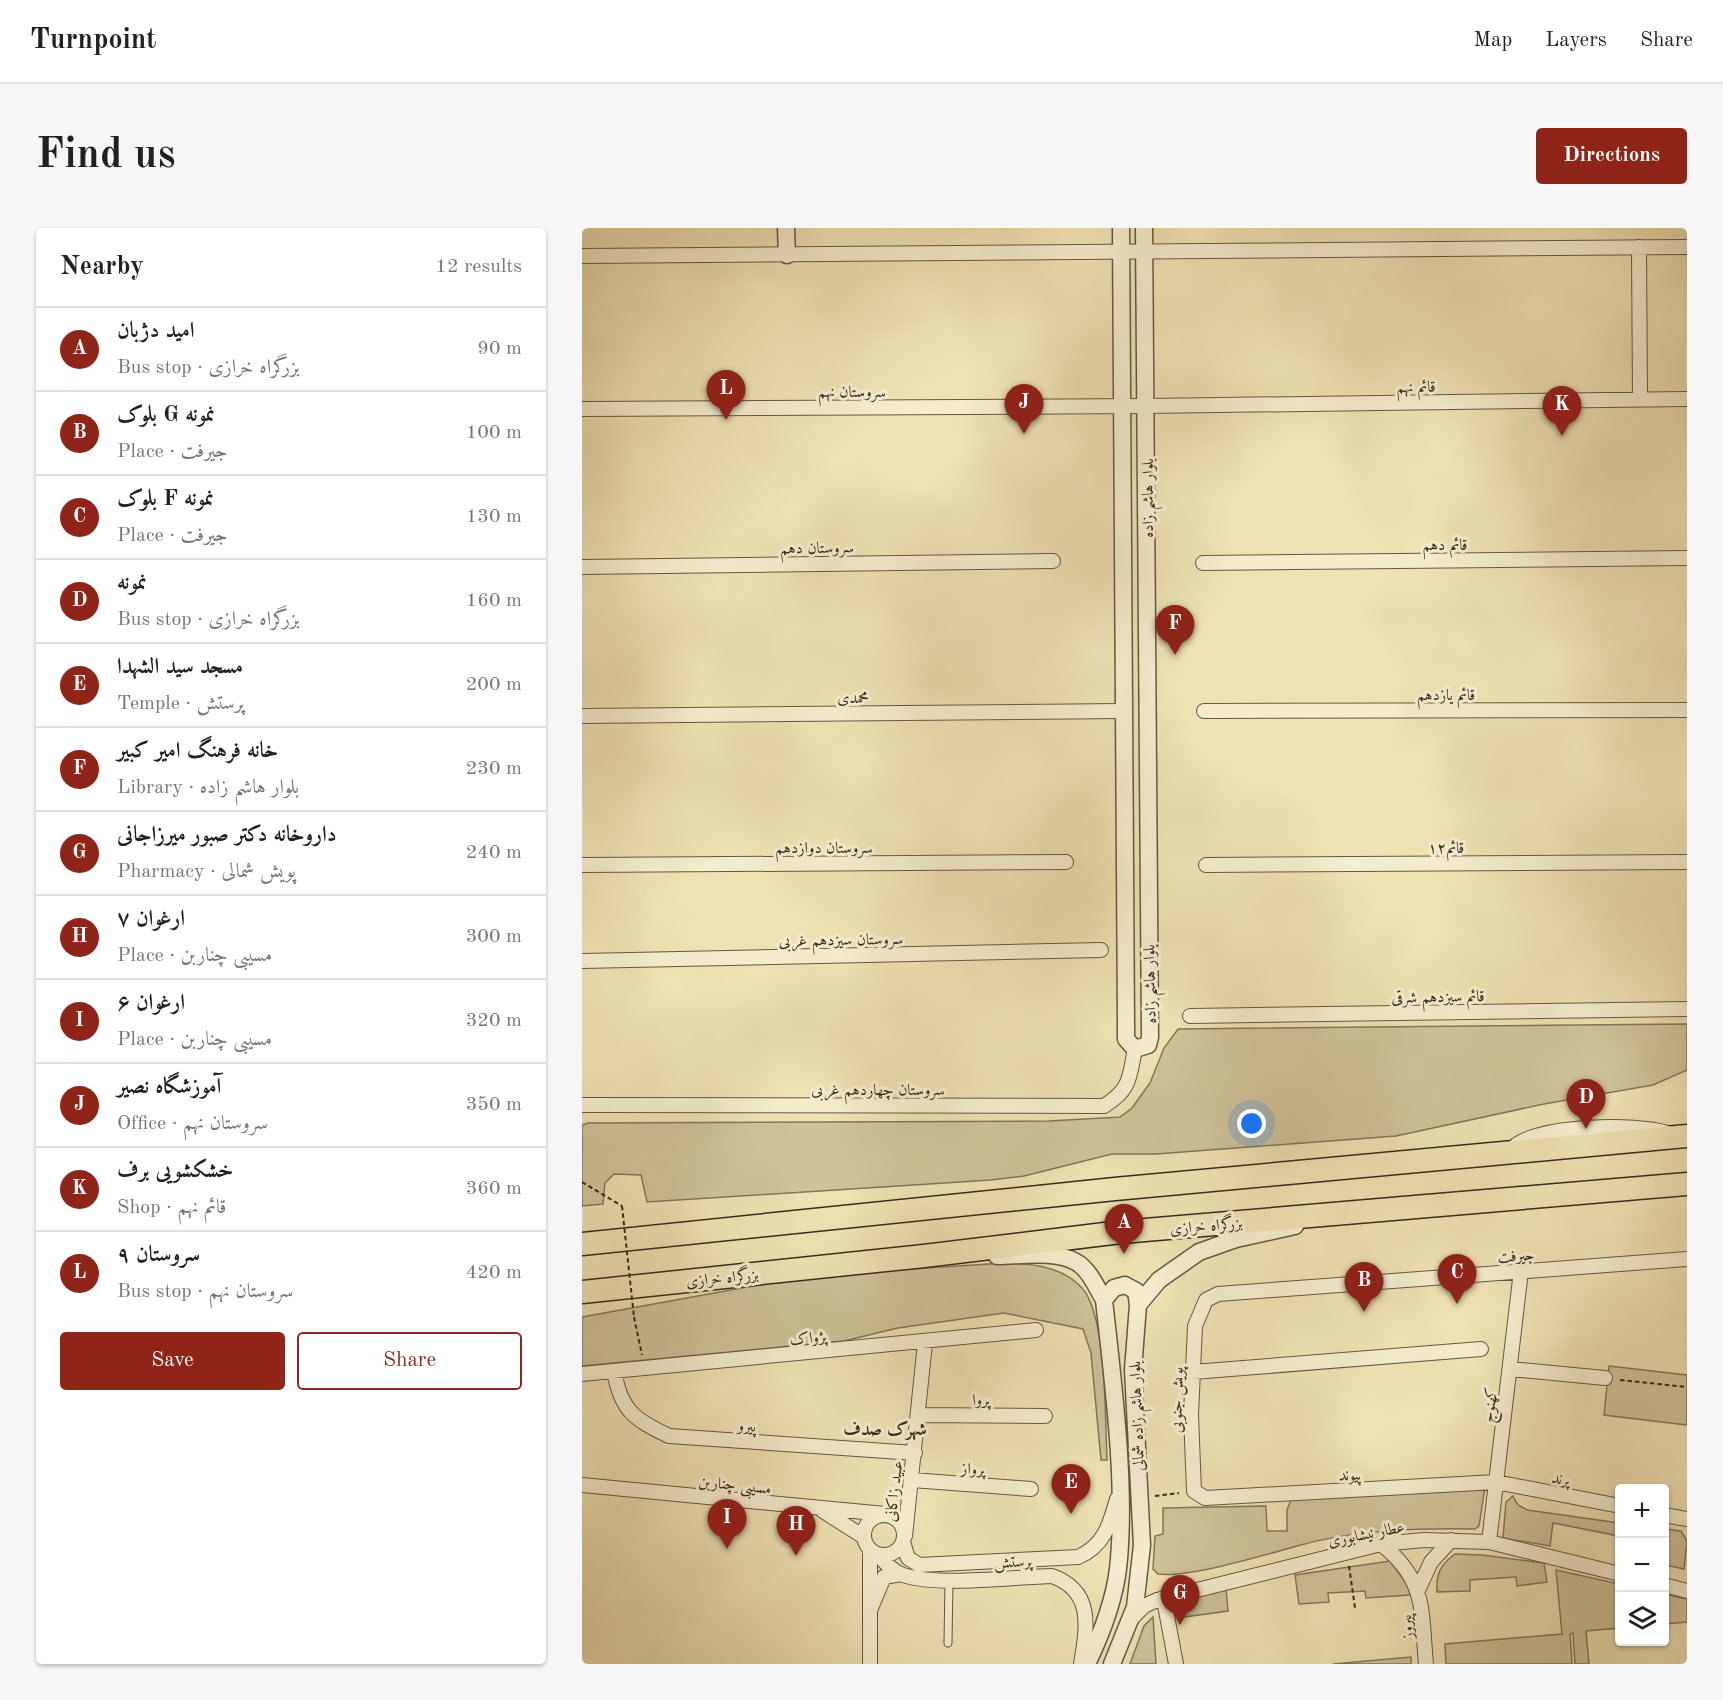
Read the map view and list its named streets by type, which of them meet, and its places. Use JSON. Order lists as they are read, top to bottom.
{
  "streets": {
    "highway": ["بزرگراه خرازی"],
    "street": [
      "قائم نهم",
      "سروستان نهم",
      "بلوار هاشم زاده",
      "قائم دهم",
      "سروستان دهم",
      "قائم یازدهم",
      "محمدی",
      "سروستان دوازدهم",
      "قائم۱۲",
      "سروستان سیزدهم غربی",
      "قائم سیزدهم شرقی",
      "سروستان چهاردهم غربی",
      "جيرفت",
      "پژواک",
      "پروا",
      "پویش جنوبی",
      "كهنوج",
      "بلوار هاشم زاده شمالی",
      "پیرو",
      "پرواز",
      "پیوند",
      "پرند",
      "مسیبی چناربن",
      "عبید زاکانی",
      "عطار نیشابوری",
      "پرستش",
      "پیروز"
    ]
  },
  "crossings": [
    ["قائم نهم", "سروستان نهم"],
    ["قائم نهم", "بلوار هاشم زاده"],
    ["سروستان نهم", "بلوار هاشم زاده"],
    ["بلوار هاشم زاده", "محمدی"],
    ["بلوار هاشم زاده", "سروستان چهاردهم غربی"],
    ["بزرگراه خرازی", "بلوار هاشم زاده شمالی"],
    ["جيرفت", "پویش جنوبی"],
    ["جيرفت", "كهنوج"],
    ["پژواک", "پیرو"],
    ["پژواک", "عبید زاکانی"],
    ["پروا", "عبید زاکانی"],
    ["پویش جنوبی", "پیوند"],
    ["كهنوج", "پیوند"],
    ["كهنوج", "پرند"],
    ["كهنوج", "عطار نیشابوری"],
    ["بلوار هاشم زاده شمالی", "عطار نیشابوری"],
    ["بلوار هاشم زاده شمالی", "پرستش"],
    ["پیرو", "عبید زاکانی"],
    ["پرواز", "عبید زاکانی"],
    ["پیوند", "پرند"],
    ["مسیبی چناربن", "عبید زاکانی"],
    ["مسیبی چناربن", "پرستش"],
    ["عبید زاکانی", "پرستش"]
  ],
  "districts": ["شهرک صدف"],
  "page": {
    "header": "Turnpoint",
    "nav": ["Map", "Layers", "Share"],
    "buttons": [
      "Directions",
      ["Save", "Share"]
    ],
    "title": "Find us",
    "heading": ["Nearby", "12 results"],
    "list": [
      {
        "mark": "A",
        "name": "امید دژبان",
        "note": "Bus stop · بزرگراه خرازی",
        "value": "90 m"
      },
      {
        "mark": "B",
        "name": "بلوک G نمونه",
        "note": "Place · جيرفت",
        "value": "100 m"
      },
      {
        "mark": "C",
        "name": "بلوک F نمونه",
        "note": "Place · جيرفت",
        "value": "130 m"
      },
      {
        "mark": "D",
        "name": "نمونه",
        "note": "Bus stop · بزرگراه خرازی",
        "value": "160 m"
      },
      {
        "mark": "E",
        "name": "مسجد سید الشهدا",
        "note": "Temple · پرستش",
        "value": "200 m"
      },
      {
        "mark": "F",
        "name": "خانه فرهنگ امیر کبیر",
        "note": "Library · بلوار هاشم زاده",
        "value": "230 m"
      },
      {
        "mark": "G",
        "name": "داروخانه دکتر صبور میرزاجانی",
        "note": "Pharmacy · پویش شمالی",
        "value": "240 m"
      },
      {
        "mark": "H",
        "name": "ارغوان ۷",
        "note": "Place · مسیبی چناربن",
        "value": "300 m"
      },
      {
        "mark": "I",
        "name": "ارغوان ۶",
        "note": "Place · مسیبی چناربن",
        "value": "320 m"
      },
      {
        "mark": "J",
        "name": "آموزشگاه نصیر",
        "note": "Office · سروستان نهم",
        "value": "350 m"
      },
      {
        "mark": "K",
        "name": "خشکشویی برف",
        "note": "Shop · قائم نهم",
        "value": "360 m"
      },
      {
        "mark": "L",
        "name": "سروستان ٩",
        "note": "Bus stop · سروستان نهم",
        "value": "420 m"
      }
    ],
    "pins": [
      "L",
      "J",
      "K",
      "F",
      "D",
      "A",
      "C",
      "B",
      "E",
      "I",
      "H",
      "G"
    ],
    "map_buttons": ["+", "−"]
  }
}
